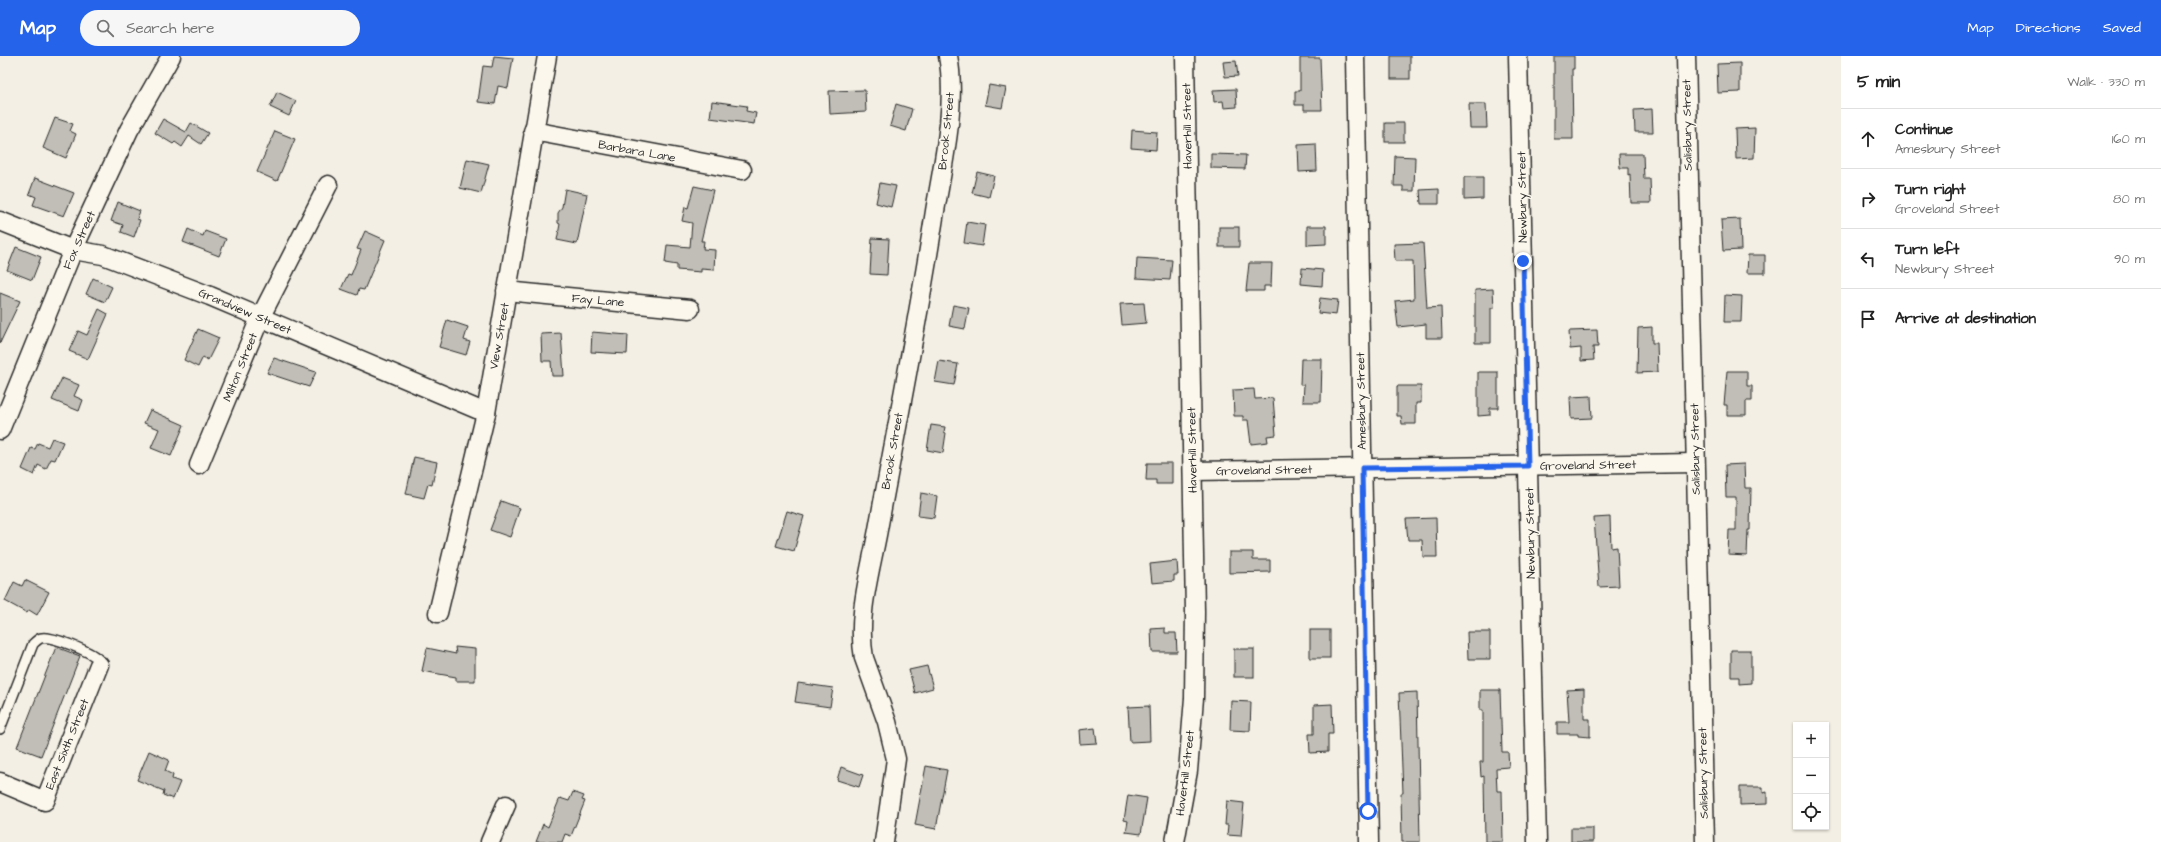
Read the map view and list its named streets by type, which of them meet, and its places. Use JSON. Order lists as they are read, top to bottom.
{
  "streets": {
    "street": [
      "Salisbury Street",
      "Haverhill Street",
      "Brook Street",
      "Barbara Lane",
      "Newbury Street",
      "Fox Street",
      "Fay Lane",
      "Grandview Street",
      "View Street",
      "Milton Street",
      "Amesbury Street",
      "Groveland Street",
      "East Sixth Street"
    ]
  },
  "crossings": [
    ["Salisbury Street", "Groveland Street"],
    ["Haverhill Street", "Groveland Street"],
    ["Barbara Lane", "View Street"],
    ["Newbury Street", "Groveland Street"],
    ["Fox Street", "Grandview Street"],
    ["Fay Lane", "View Street"],
    ["Grandview Street", "View Street"],
    ["Grandview Street", "Milton Street"],
    ["Amesbury Street", "Groveland Street"]
  ],
  "page": {
    "header": "Map",
    "search": "Search here",
    "nav": ["Map", "Directions", "Saved"],
    "heading": ["5 min", "Walk · 330 m"],
    "list": [
      ["Continue", "Amesbury Street", "160 m"],
      ["Turn right", "Groveland Street", "80 m"],
      ["Turn left", "Newbury Street", "90 m"],
      "Arrive at destination"
    ],
    "map_buttons": ["+", "−"]
  }
}
